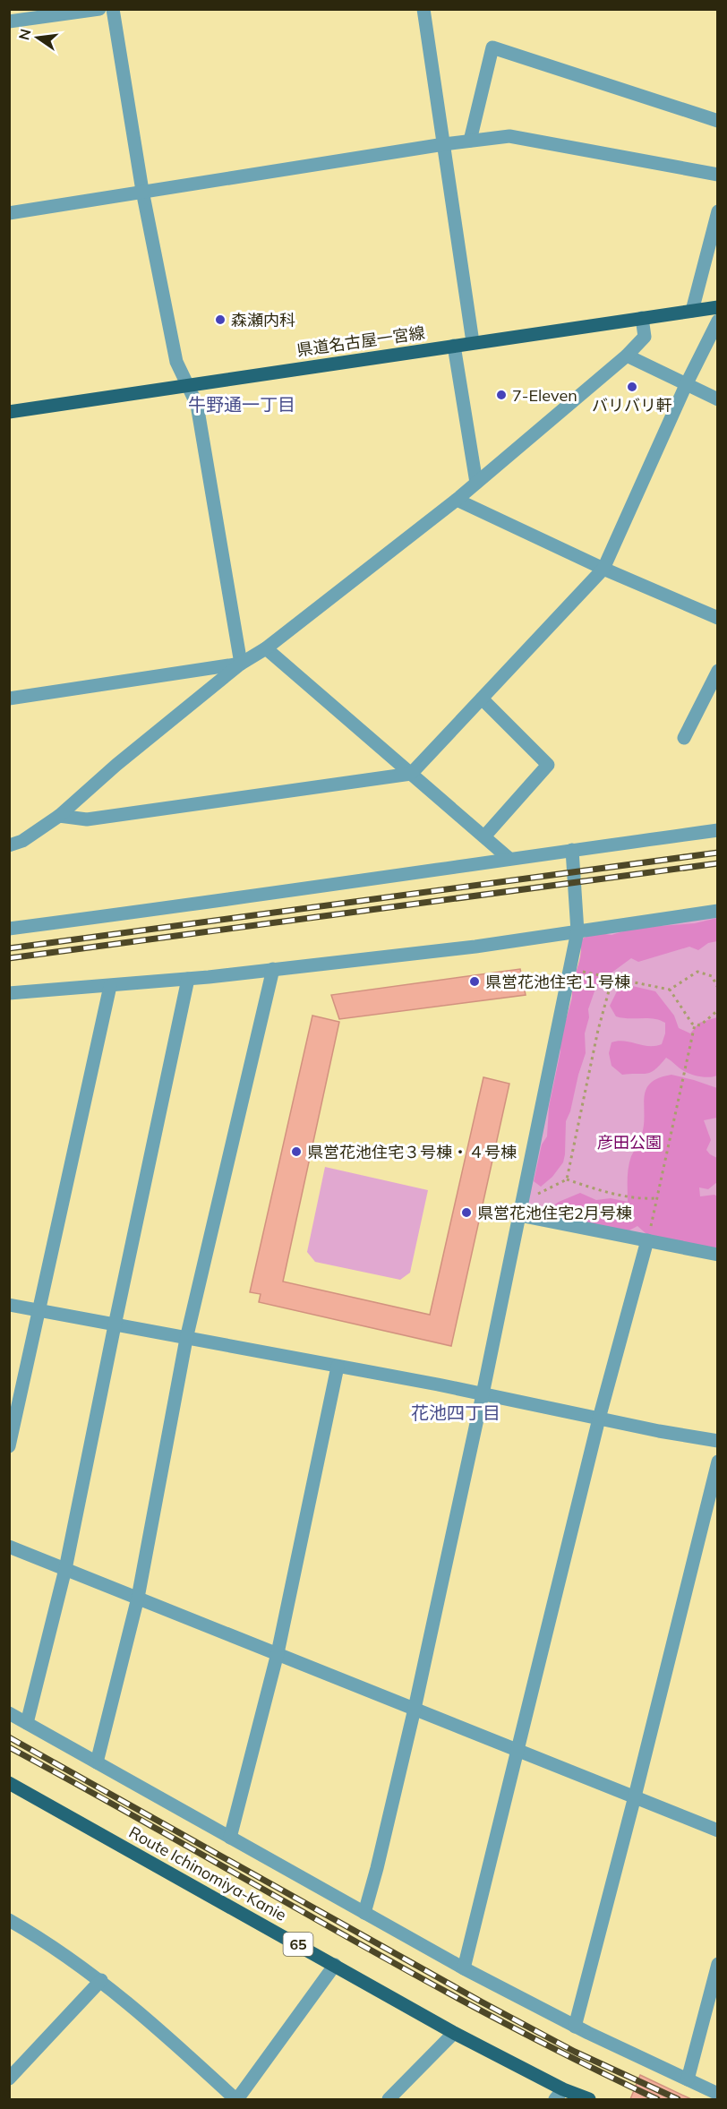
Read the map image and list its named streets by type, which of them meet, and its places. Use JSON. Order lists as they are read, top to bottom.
{
  "streets": {
    "main road": ["県道名古屋一宮線", "Route Ichinomiya-Kanie", "65"]
  },
  "districts": ["牛野通一丁目", "花池四丁目"],
  "parks": ["彦田公園"],
  "places": [
    "森瀬内科",
    "バリバリ軒",
    "7-Eleven",
    "県営花池住宅１号棟",
    "県営花池住宅３号棟・４号棟",
    "県営花池住宅2月号棟"
  ],
  "north": "left"
}
